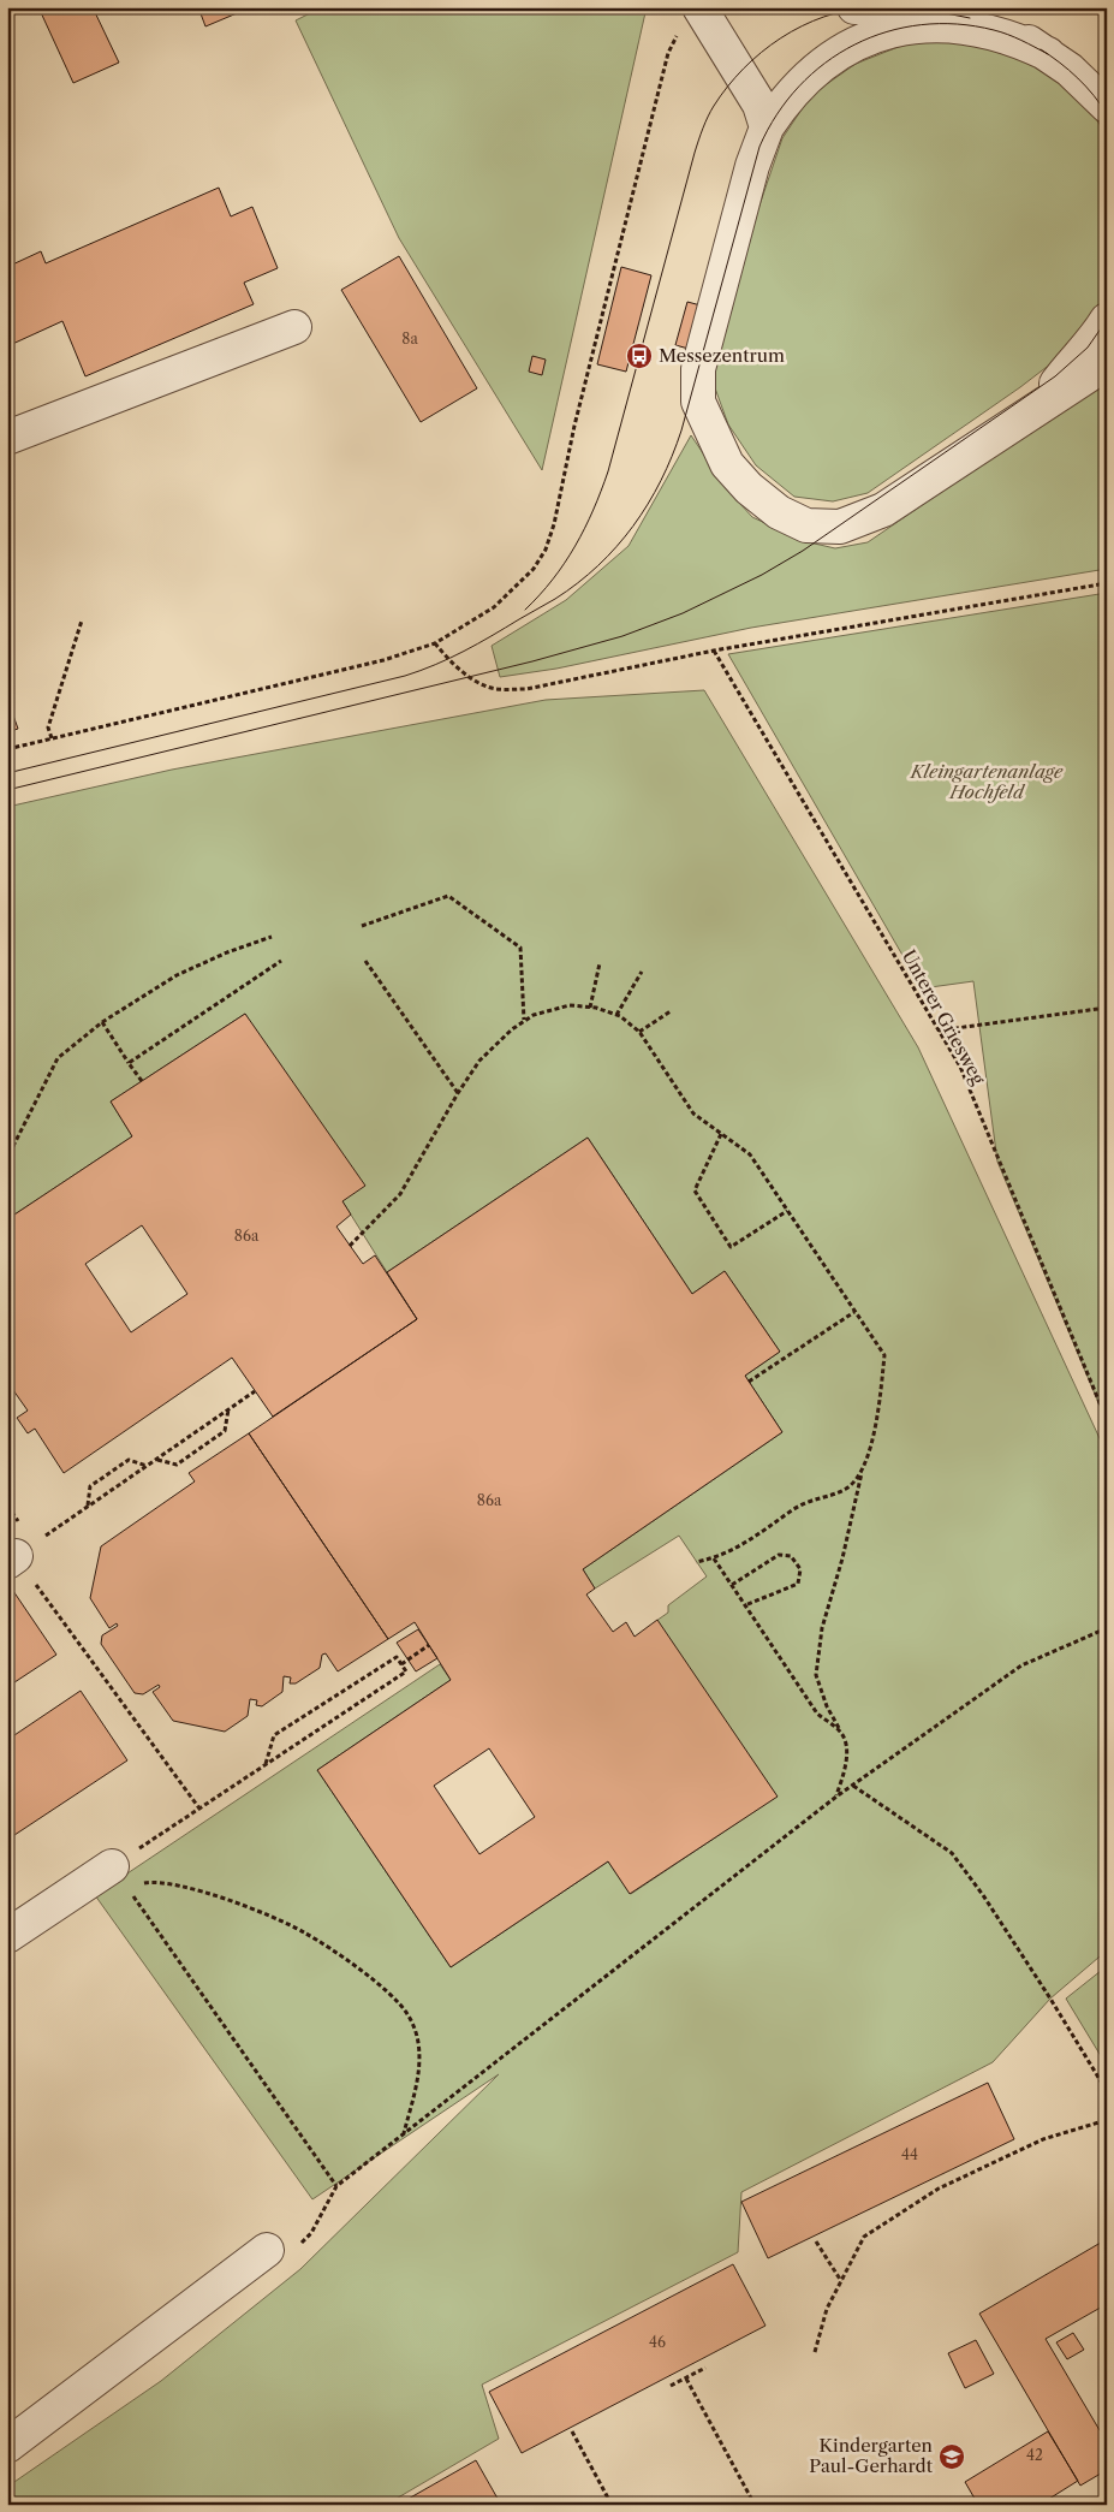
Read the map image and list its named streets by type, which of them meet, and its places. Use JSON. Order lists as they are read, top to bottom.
{
  "streets": {
    "path": ["Unterer Griesweg"]
  },
  "parks": ["Kleingartenanlage Hochfeld"],
  "places": {
    "bus stop": ["Messezentrum"],
    "school or university": ["Kindergarten Paul-Gerhardt"]
  },
  "house_numbers": [
    "8a",
    "86a",
    "86a",
    "44",
    "46",
    "42"
  ]
}
